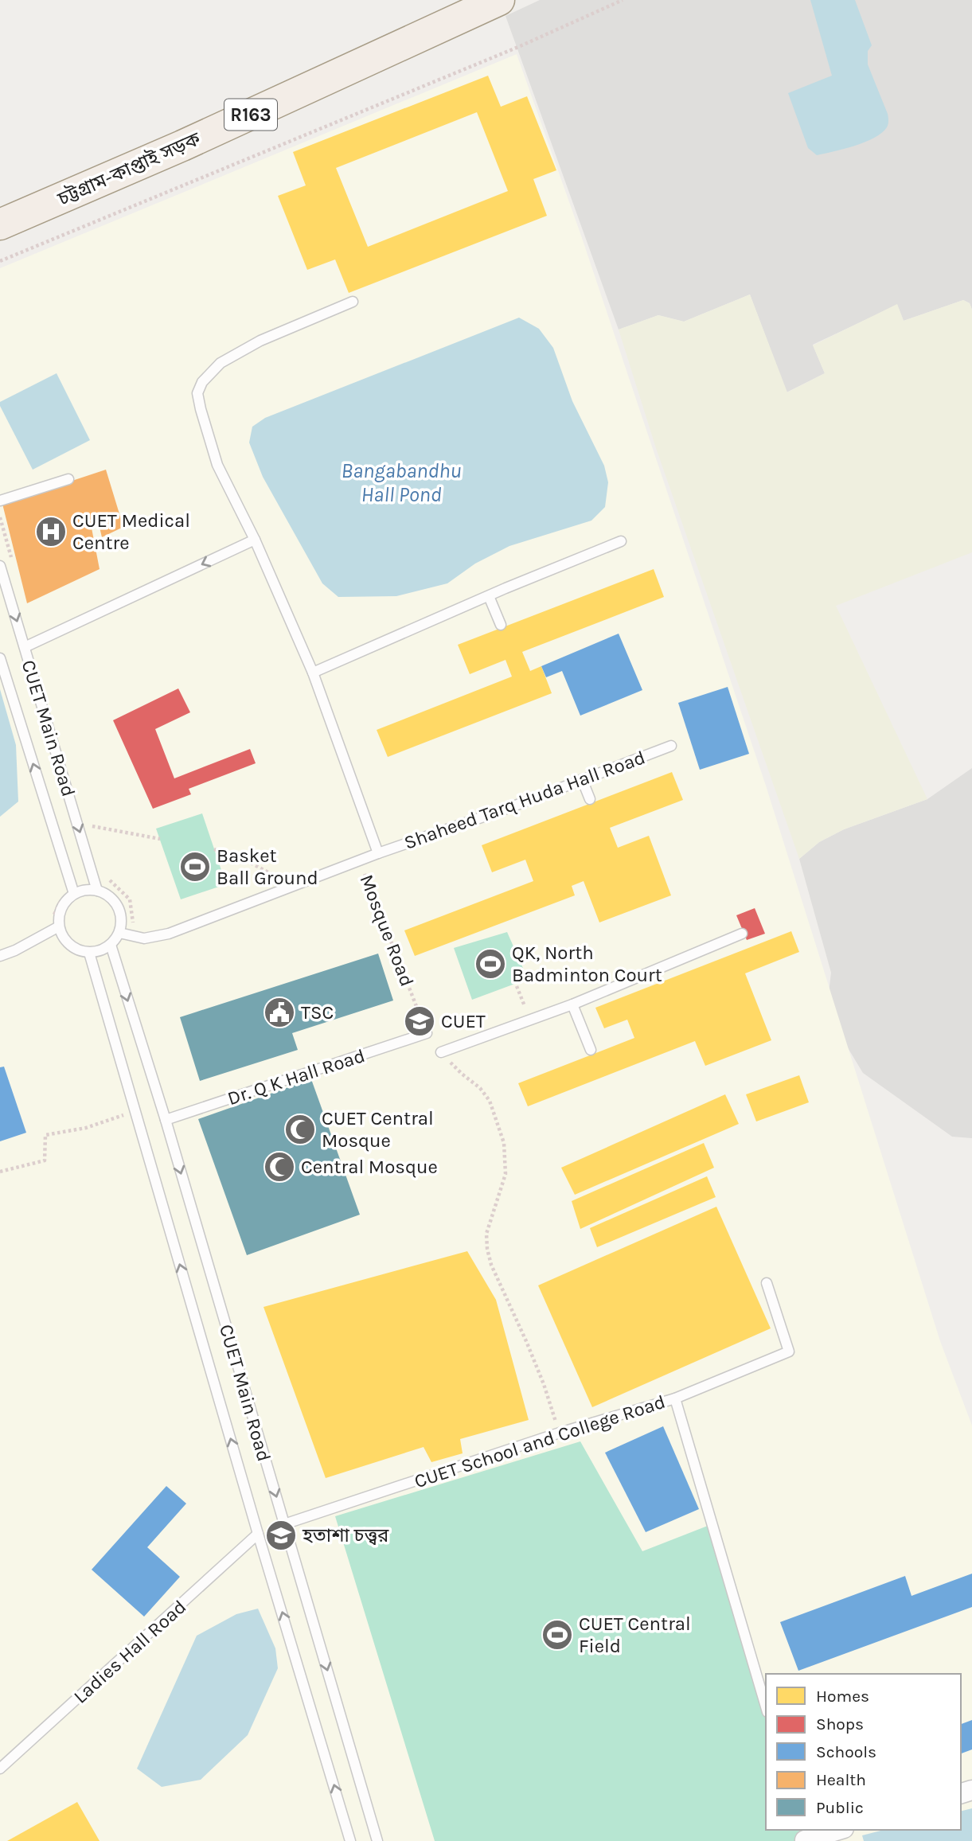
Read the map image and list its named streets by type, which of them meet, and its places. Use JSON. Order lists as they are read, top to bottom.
{
  "streets": {
    "main road": ["R163", "চট্টগ্রাম-কাপ্তাই সড়ক"],
    "lane": [
      "CUET Main Road",
      "Shaheed Tarq Huda Hall Road",
      "Dr. Q K Hall Road",
      "CUET School and College Road",
      "Ladies Hall Road"
    ],
    "path": ["Mosque Road"]
  },
  "crossings": [
    ["CUET Main Road", "Shaheed Tarq Huda Hall Road"],
    ["CUET Main Road", "Dr. Q K Hall Road"],
    ["CUET Main Road", "CUET School and College Road"],
    ["CUET Main Road", "Ladies Hall Road"],
    ["Shaheed Tarq Huda Hall Road", "Mosque Road"],
    ["Mosque Road", "Dr. Q K Hall Road"]
  ],
  "water": ["Bangabandhu Hall Pond"],
  "places": {
    "hospital": ["CUET Medical Centre"],
    "sports": ["Basket Ball Ground", "QK, North Badminton Court", "CUET Central Field"],
    "public building": ["TSC"],
    "school or university": ["CUET", "হতাশা চত্ত্বর"],
    "mosque": ["CUET Central Mosque", "Central Mosque"]
  },
  "legend": [
    "Homes",
    "Shops",
    "Schools",
    "Health",
    "Public"
  ]
}
